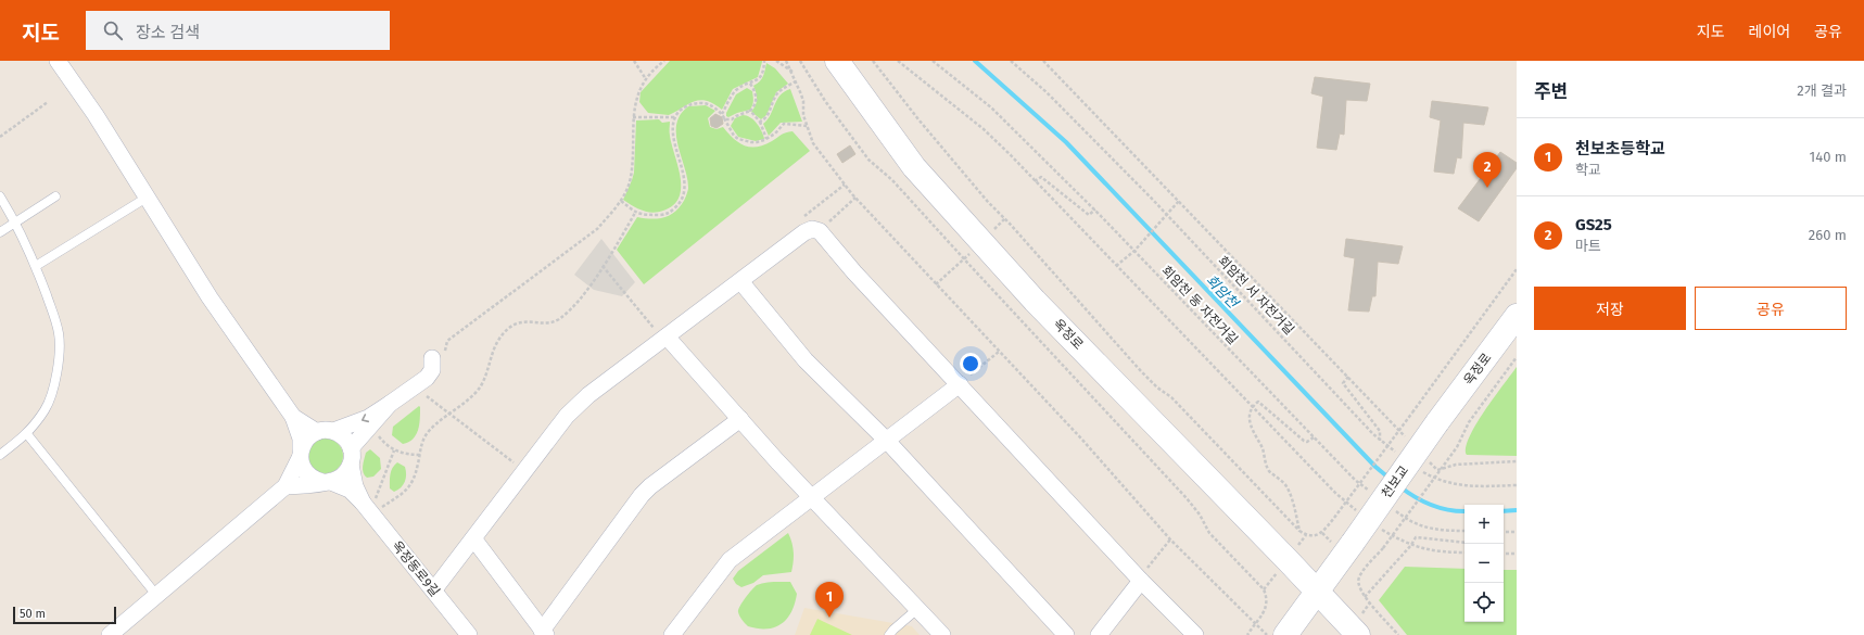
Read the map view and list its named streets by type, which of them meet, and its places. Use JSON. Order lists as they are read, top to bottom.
{
  "streets": {
    "main road": ["옥정로", "천보교"],
    "street": ["옥정동로9길"],
    "path": ["회암천 서 자전거길", "회암천 동 자전거길"]
  },
  "crossings": [
    ["옥정로", "천보교"]
  ],
  "water": ["회암천"],
  "scale_bar": "50 m",
  "page": {
    "header": "지도",
    "search": "장소 검색",
    "nav": ["지도", "레이어", "공유"],
    "heading": ["주변", "2개 결과"],
    "list": [
      {
        "mark": "1",
        "name": "천보초등학교",
        "note": "학교",
        "value": "140 m"
      },
      {
        "mark": "2",
        "name": "GS25",
        "note": "마트",
        "value": "260 m"
      }
    ],
    "pins": ["2", "1"],
    "buttons": ["저장", "공유"],
    "map_buttons": ["+", "−"],
    "scale": "50 m"
  }
}
